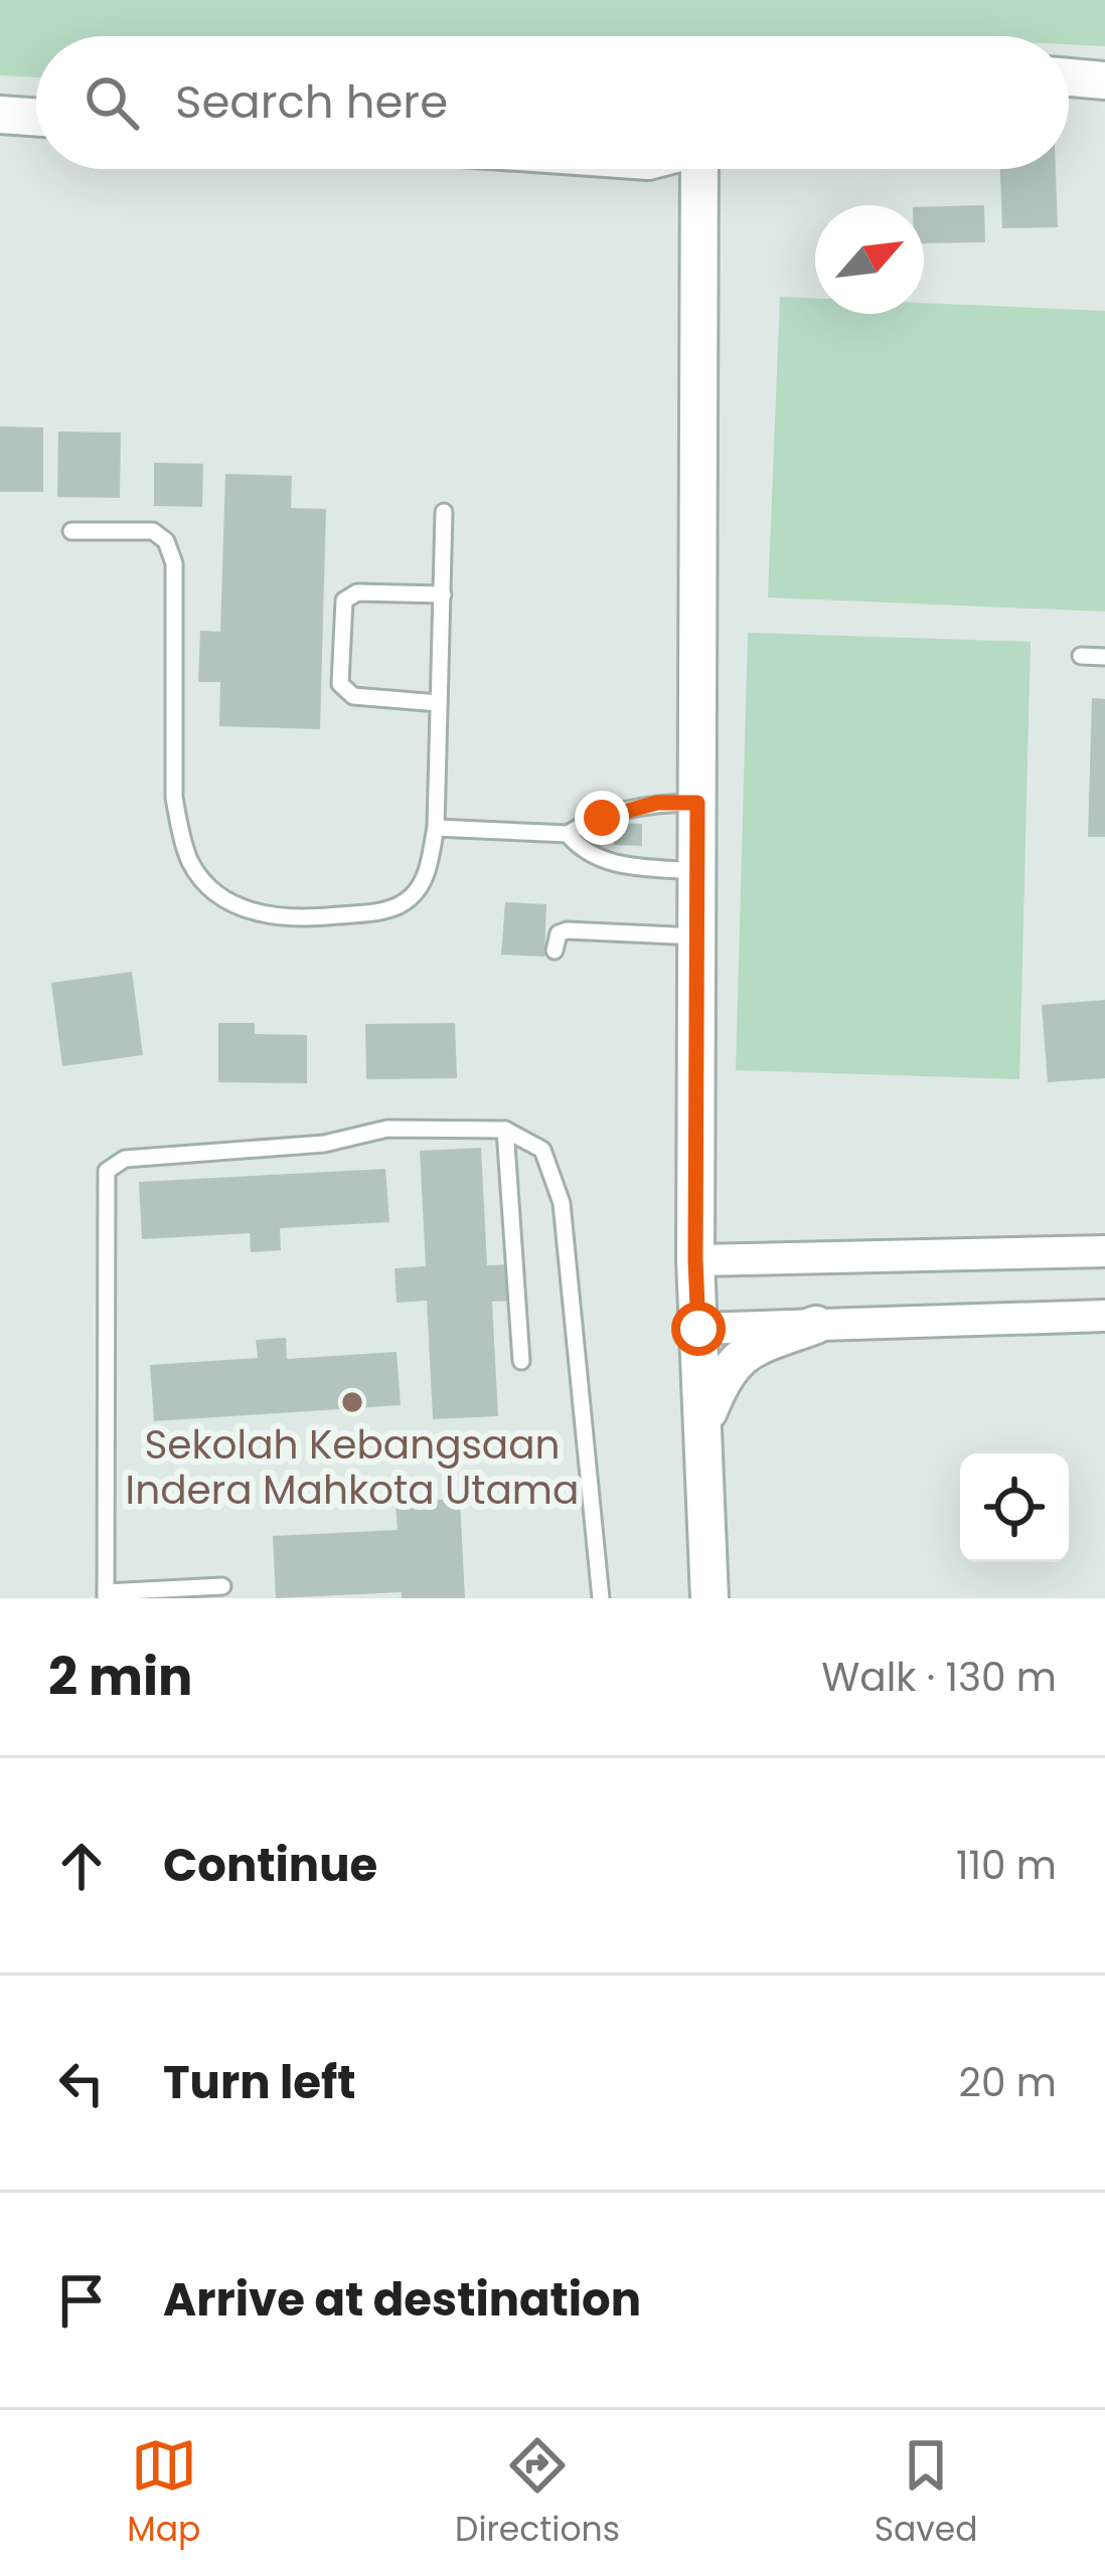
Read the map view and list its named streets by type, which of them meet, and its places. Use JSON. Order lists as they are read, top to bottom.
{
  "places": ["Sekolah Kebangsaan Indera Mahkota Utama"],
  "north": "top right",
  "page": {
    "search": "Search here",
    "heading": ["2 min", "Walk · 130 m"],
    "list": [
      ["Continue", "110 m"],
      ["Turn left", "20 m"],
      "Arrive at destination"
    ],
    "nav": ["Map", "Directions", "Saved"]
  }
}
